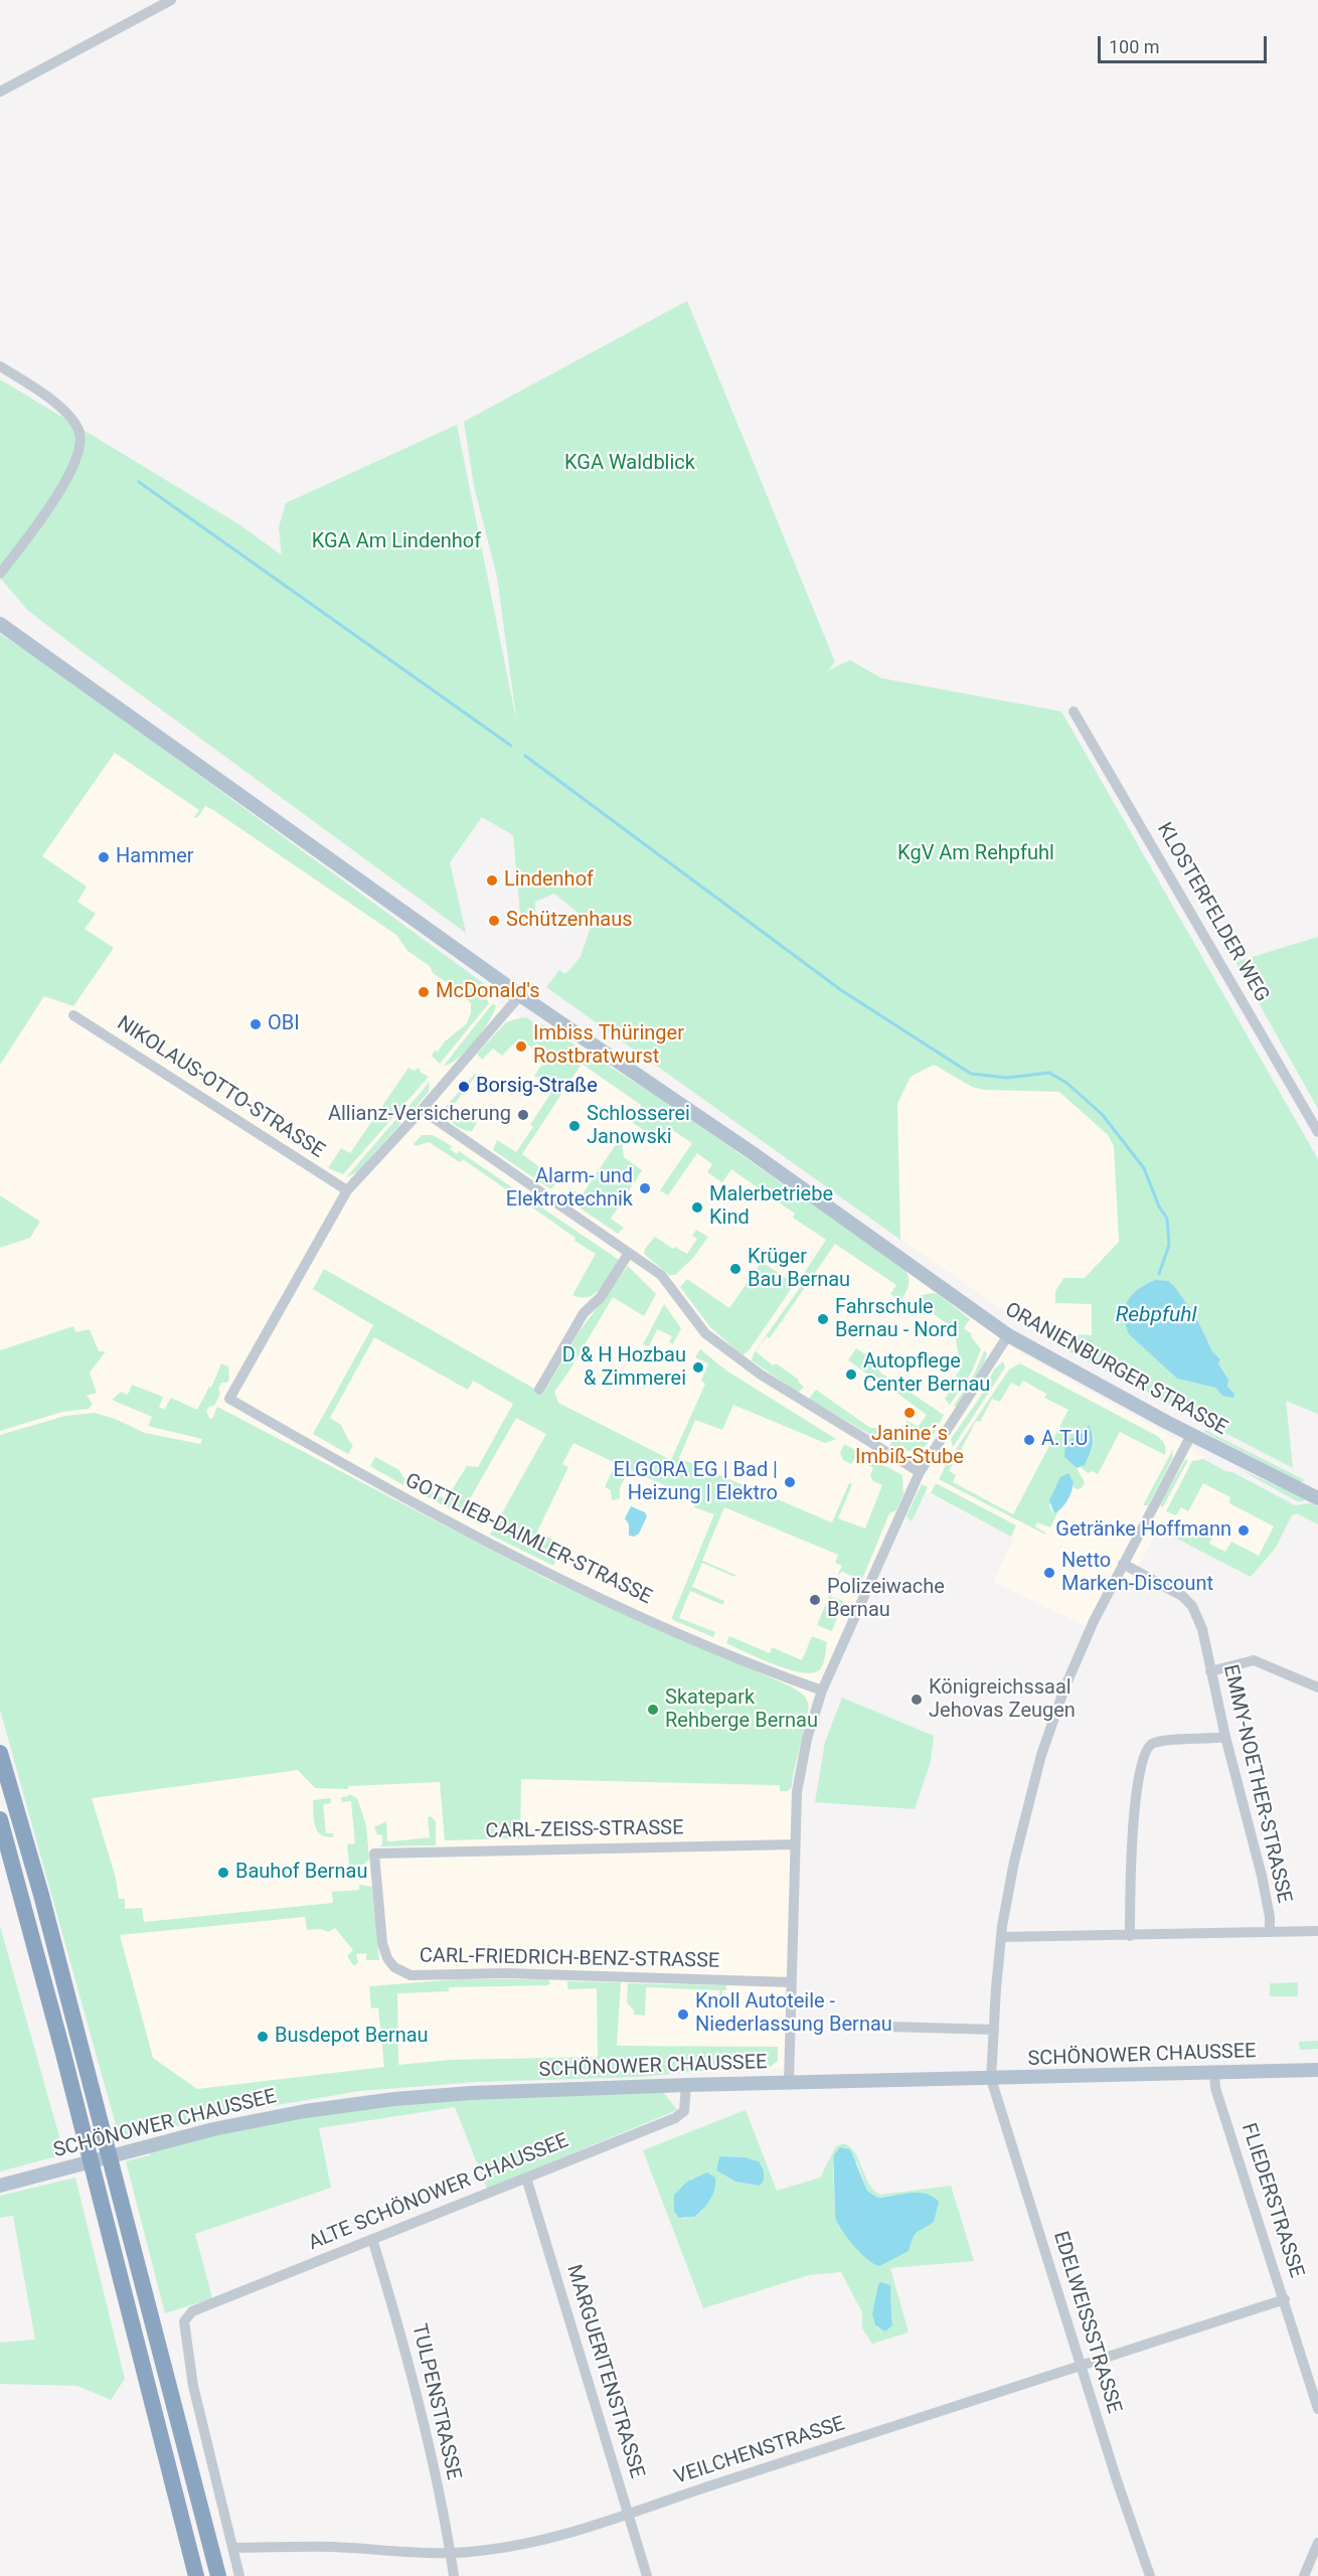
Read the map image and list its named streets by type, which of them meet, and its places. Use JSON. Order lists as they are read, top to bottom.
{
  "streets": {
    "main road": ["ORANIENBURGER STRASSE", "SCHÖNOWER CHAUSSEE"],
    "street": [
      "KLOSTERFELDER WEG",
      "NIKOLAUS-OTTO-STRASSE",
      "GOTTLIEB-DAIMLER-STRASSE",
      "EMMY-NOETHER-STRASSE",
      "CARL-ZEISS-STRASSE",
      "CARL-FRIEDRICH-BENZ-STRASSE",
      "ALTE SCHÖNOWER CHAUSSEE",
      "FLIEDERSTRASSE",
      "EDELWEISSSTRASSE",
      "MARGUERITENSTRASSE",
      "TULPENSTRASSE",
      "VEILCHENSTRASSE"
    ]
  },
  "crossings": [
    ["NIKOLAUS-OTTO-STRASSE", "GOTTLIEB-DAIMLER-STRASSE"],
    ["ORANIENBURGER STRASSE", "EDELWEISSSTRASSE"],
    ["EMMY-NOETHER-STRASSE", "EDELWEISSSTRASSE"],
    ["CARL-ZEISS-STRASSE", "CARL-FRIEDRICH-BENZ-STRASSE"],
    ["SCHÖNOWER CHAUSSEE", "ALTE SCHÖNOWER CHAUSSEE"],
    ["SCHÖNOWER CHAUSSEE", "FLIEDERSTRASSE"],
    ["SCHÖNOWER CHAUSSEE", "EDELWEISSSTRASSE"],
    ["ALTE SCHÖNOWER CHAUSSEE", "MARGUERITENSTRASSE"],
    ["ALTE SCHÖNOWER CHAUSSEE", "TULPENSTRASSE"],
    ["ALTE SCHÖNOWER CHAUSSEE", "VEILCHENSTRASSE"],
    ["FLIEDERSTRASSE", "VEILCHENSTRASSE"],
    ["EDELWEISSSTRASSE", "VEILCHENSTRASSE"],
    ["MARGUERITENSTRASSE", "VEILCHENSTRASSE"],
    ["TULPENSTRASSE", "VEILCHENSTRASSE"]
  ],
  "water": ["Rebpfuhl"],
  "parks": ["KGA Waldblick", "KGA Am Lindenhof", "KgV Am Rehpfuhl"],
  "places": [
    "Hammer",
    "Lindenhof",
    "Schützenhaus",
    "McDonald's",
    "OBI",
    "Imbiss Thüringer Rostbratwurst",
    "Borsig-Straße",
    "Allianz-Versicherung",
    "Schlosserei Janowski",
    "Alarm- und Elektrotechnik",
    "Malerbetriebe Kind",
    "Krüger Bau Bernau",
    "Fahrschule Bernau - Nord",
    "D & H Hozbau & Zimmerei",
    "Autopflege Center Bernau",
    "Janine´s Imbiß-Stube",
    "A.T.U",
    "ELGORA EG | Bad | Heizung | Elektro",
    "Getränke Hoffmann",
    "Netto Marken-Discount",
    "Polizeiwache Bernau",
    "Königreichssaal Jehovas Zeugen",
    "Skatepark Rehberge Bernau",
    "Bauhof Bernau",
    "Knoll Autoteile - Niederlassung Bernau",
    "Busdepot Bernau"
  ],
  "scale_bar": "100 m"
}
